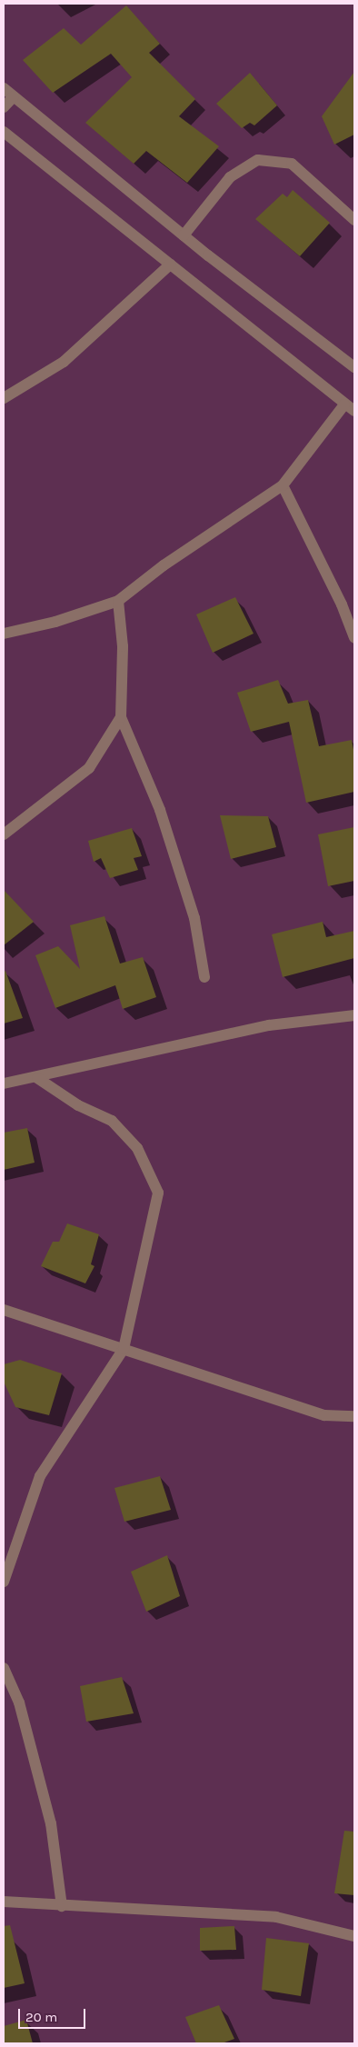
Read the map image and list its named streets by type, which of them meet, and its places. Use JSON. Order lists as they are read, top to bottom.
{
  "scale_bar": "20 m"
}
